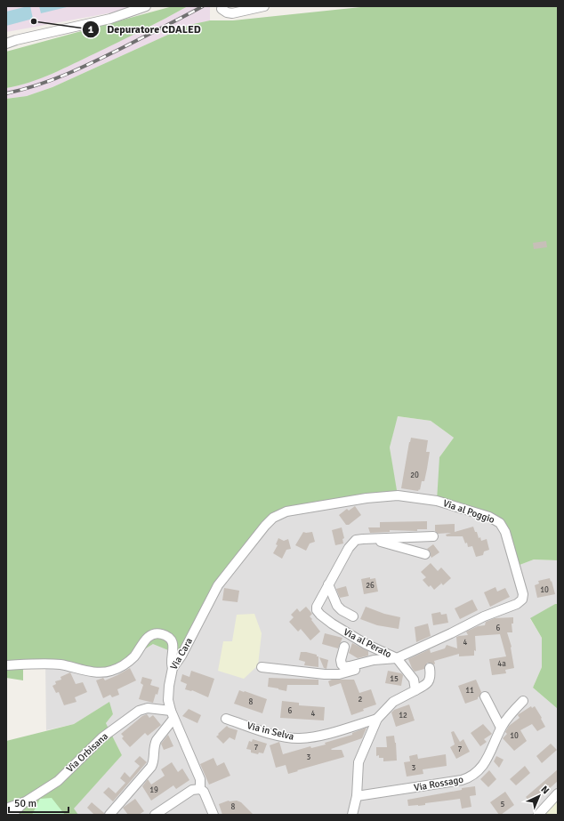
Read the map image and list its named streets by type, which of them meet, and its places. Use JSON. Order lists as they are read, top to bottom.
{
  "streets": {
    "street": [
      "Via al Poggio",
      "Via al Perato",
      "Via Cara",
      "Via in Selva",
      "Via Orbisana",
      "Via Rossago"
    ]
  },
  "crossings": [
    ["Via al Poggio", "Via al Perato"],
    ["Via al Poggio", "Via Cara"],
    ["Via Cara", "Via Orbisana"]
  ],
  "places": ["Depuratore CDALED"],
  "house_numbers": [
    "20",
    "26",
    "10",
    "6",
    "4",
    "4a",
    "15",
    "11",
    "2",
    "8",
    "6",
    "4",
    "12",
    "10",
    "7",
    "7",
    "3",
    "3",
    "19",
    "5",
    "8"
  ],
  "scale_bar": "50 m",
  "north": "top right"
}
